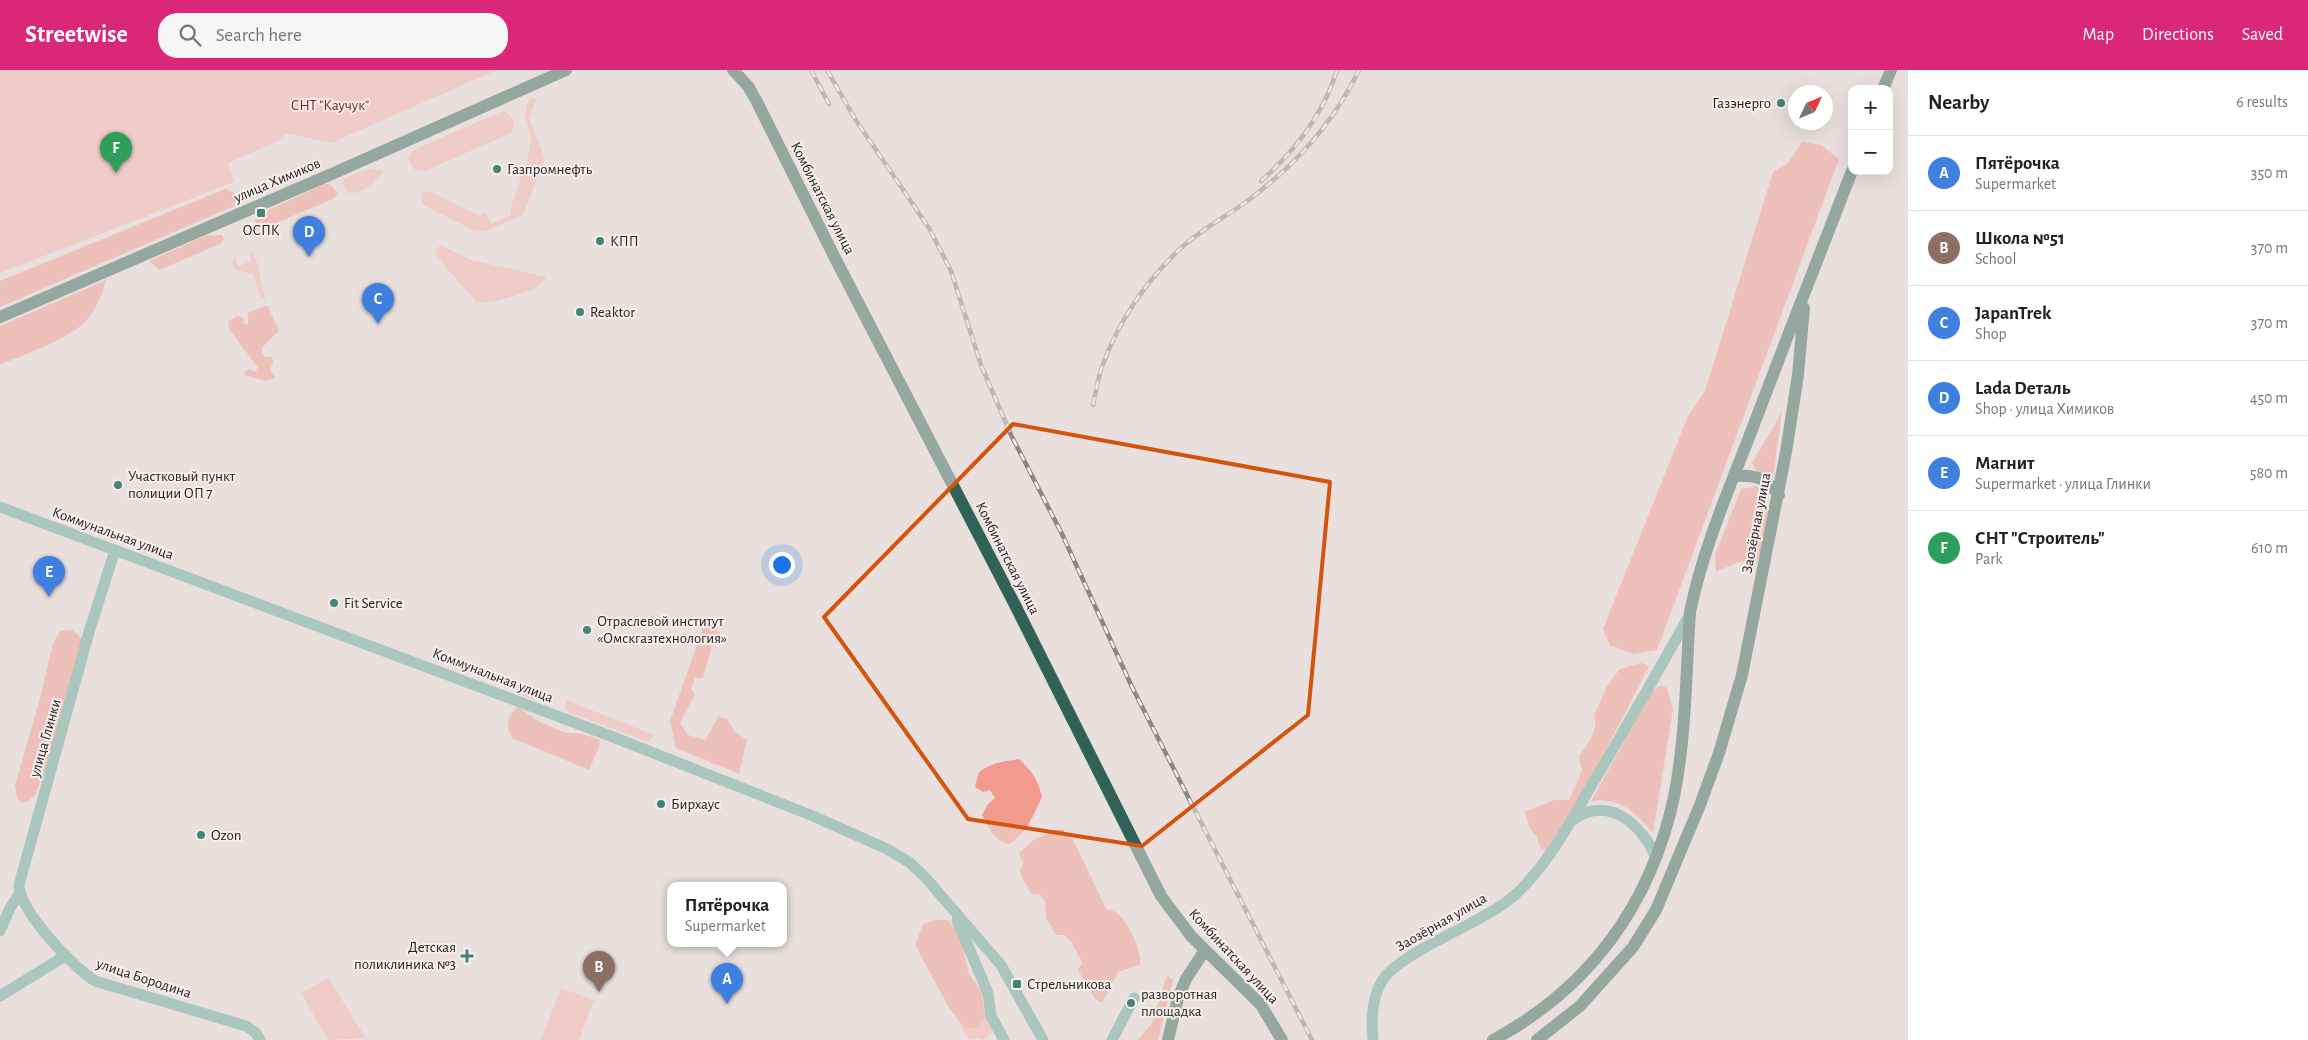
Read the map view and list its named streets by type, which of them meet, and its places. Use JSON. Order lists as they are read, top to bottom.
{
  "streets": {
    "main road": ["улица Химиков", "Комбинатская улица", "Заозёрная улица"],
    "street": ["Коммунальная улица", "улица Глинки", "улица Бородина"]
  },
  "crossings": [
    ["Коммунальная улица", "улица Глинки"],
    ["улица Глинки", "улица Бородина"]
  ],
  "parks": ["СНТ \"Каучук\""],
  "places": {
    "other": [
      "Газэнерго",
      "Газпромнефть",
      "КПП",
      "Reaktor",
      "Участковый пункт полиции ОП 7",
      "Fit Service",
      "Отраслевой институт «Омскгазтехнология»",
      "Бирхаус",
      "Ozon",
      "разворотная площадка"
    ],
    "transit": ["ОСПК", "Стрельникова"],
    "health": ["Детская поликлиника №3"]
  },
  "north": "top right",
  "page": {
    "header": "Streetwise",
    "search": "Search here",
    "nav": ["Map", "Directions", "Saved"],
    "heading": ["Nearby", "6 results"],
    "map_buttons": ["+", "−"],
    "pins": [
      "F",
      "D",
      "C",
      "E",
      "B",
      "A"
    ],
    "list": [
      {
        "mark": "A",
        "name": "Пятёрочка",
        "note": "Supermarket",
        "value": "350 m"
      },
      {
        "mark": "B",
        "name": "Школа №51",
        "note": "School",
        "value": "370 m"
      },
      {
        "mark": "C",
        "name": "JapanTrek",
        "note": "Shop",
        "value": "370 m"
      },
      {
        "mark": "D",
        "name": "Lada Dеталь",
        "note": "Shop · улица Химиков",
        "value": "450 m"
      },
      {
        "mark": "E",
        "name": "Магнит",
        "note": "Supermarket · улица Глинки",
        "value": "580 m"
      },
      {
        "mark": "F",
        "name": "СНТ \"Строитель\"",
        "note": "Park",
        "value": "610 m"
      }
    ],
    "popup": ["Пятёрочка", "Supermarket"]
  }
}
